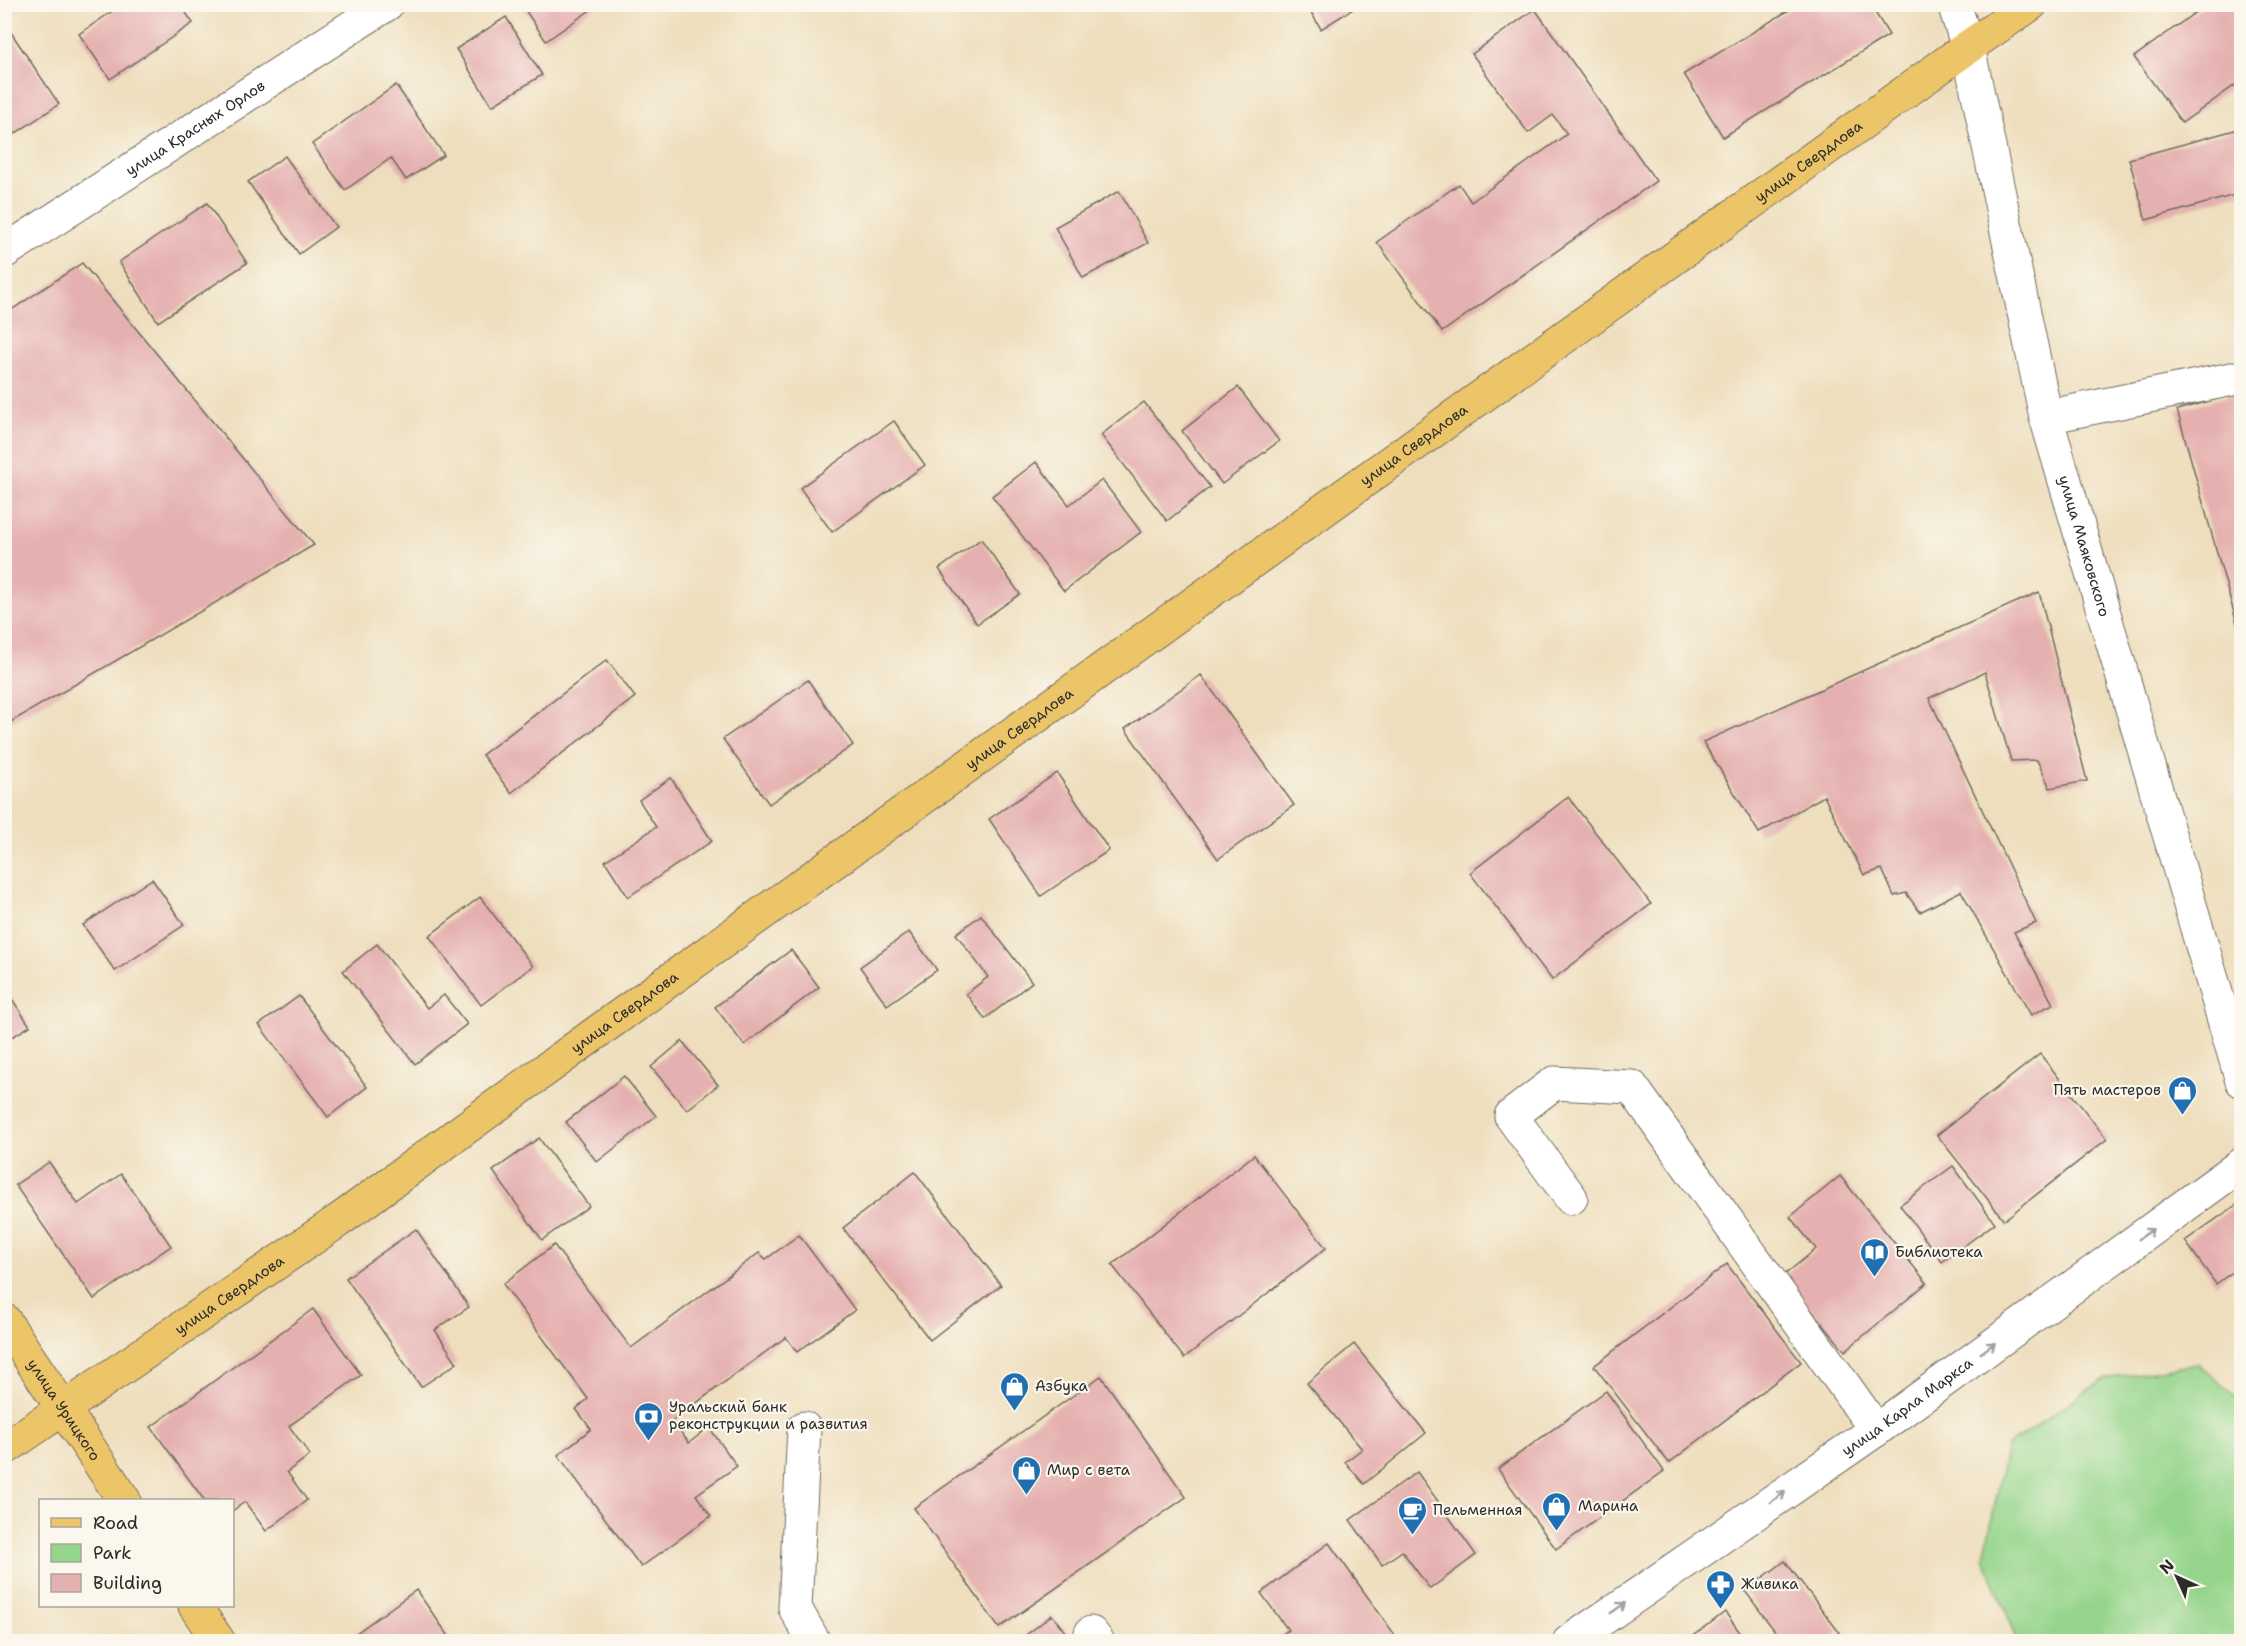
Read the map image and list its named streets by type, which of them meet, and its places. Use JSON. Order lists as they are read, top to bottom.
{
  "streets": {
    "main road": ["улица Свердлова", "улица Урицкого"],
    "street": ["улица Красных Орлов", "улица Маяковского", "улица Карла Маркса"]
  },
  "crossings": [
    ["улица Свердлова", "улица Маяковского"],
    ["улица Свердлова", "улица Урицкого"]
  ],
  "one_way": ["улица Карла Маркса"],
  "places": {
    "shop": [
      "Пять мастеров",
      "Азбука",
      "Мир с вета",
      "Марина"
    ],
    "library": ["Библиотека"],
    "bank": ["Уральский банк реконструкции и развития"],
    "cafe": ["Пельменная"],
    "pharmacy": ["Живика"]
  },
  "legend": ["Road", "Park", "Building"],
  "north": "top left"
}
